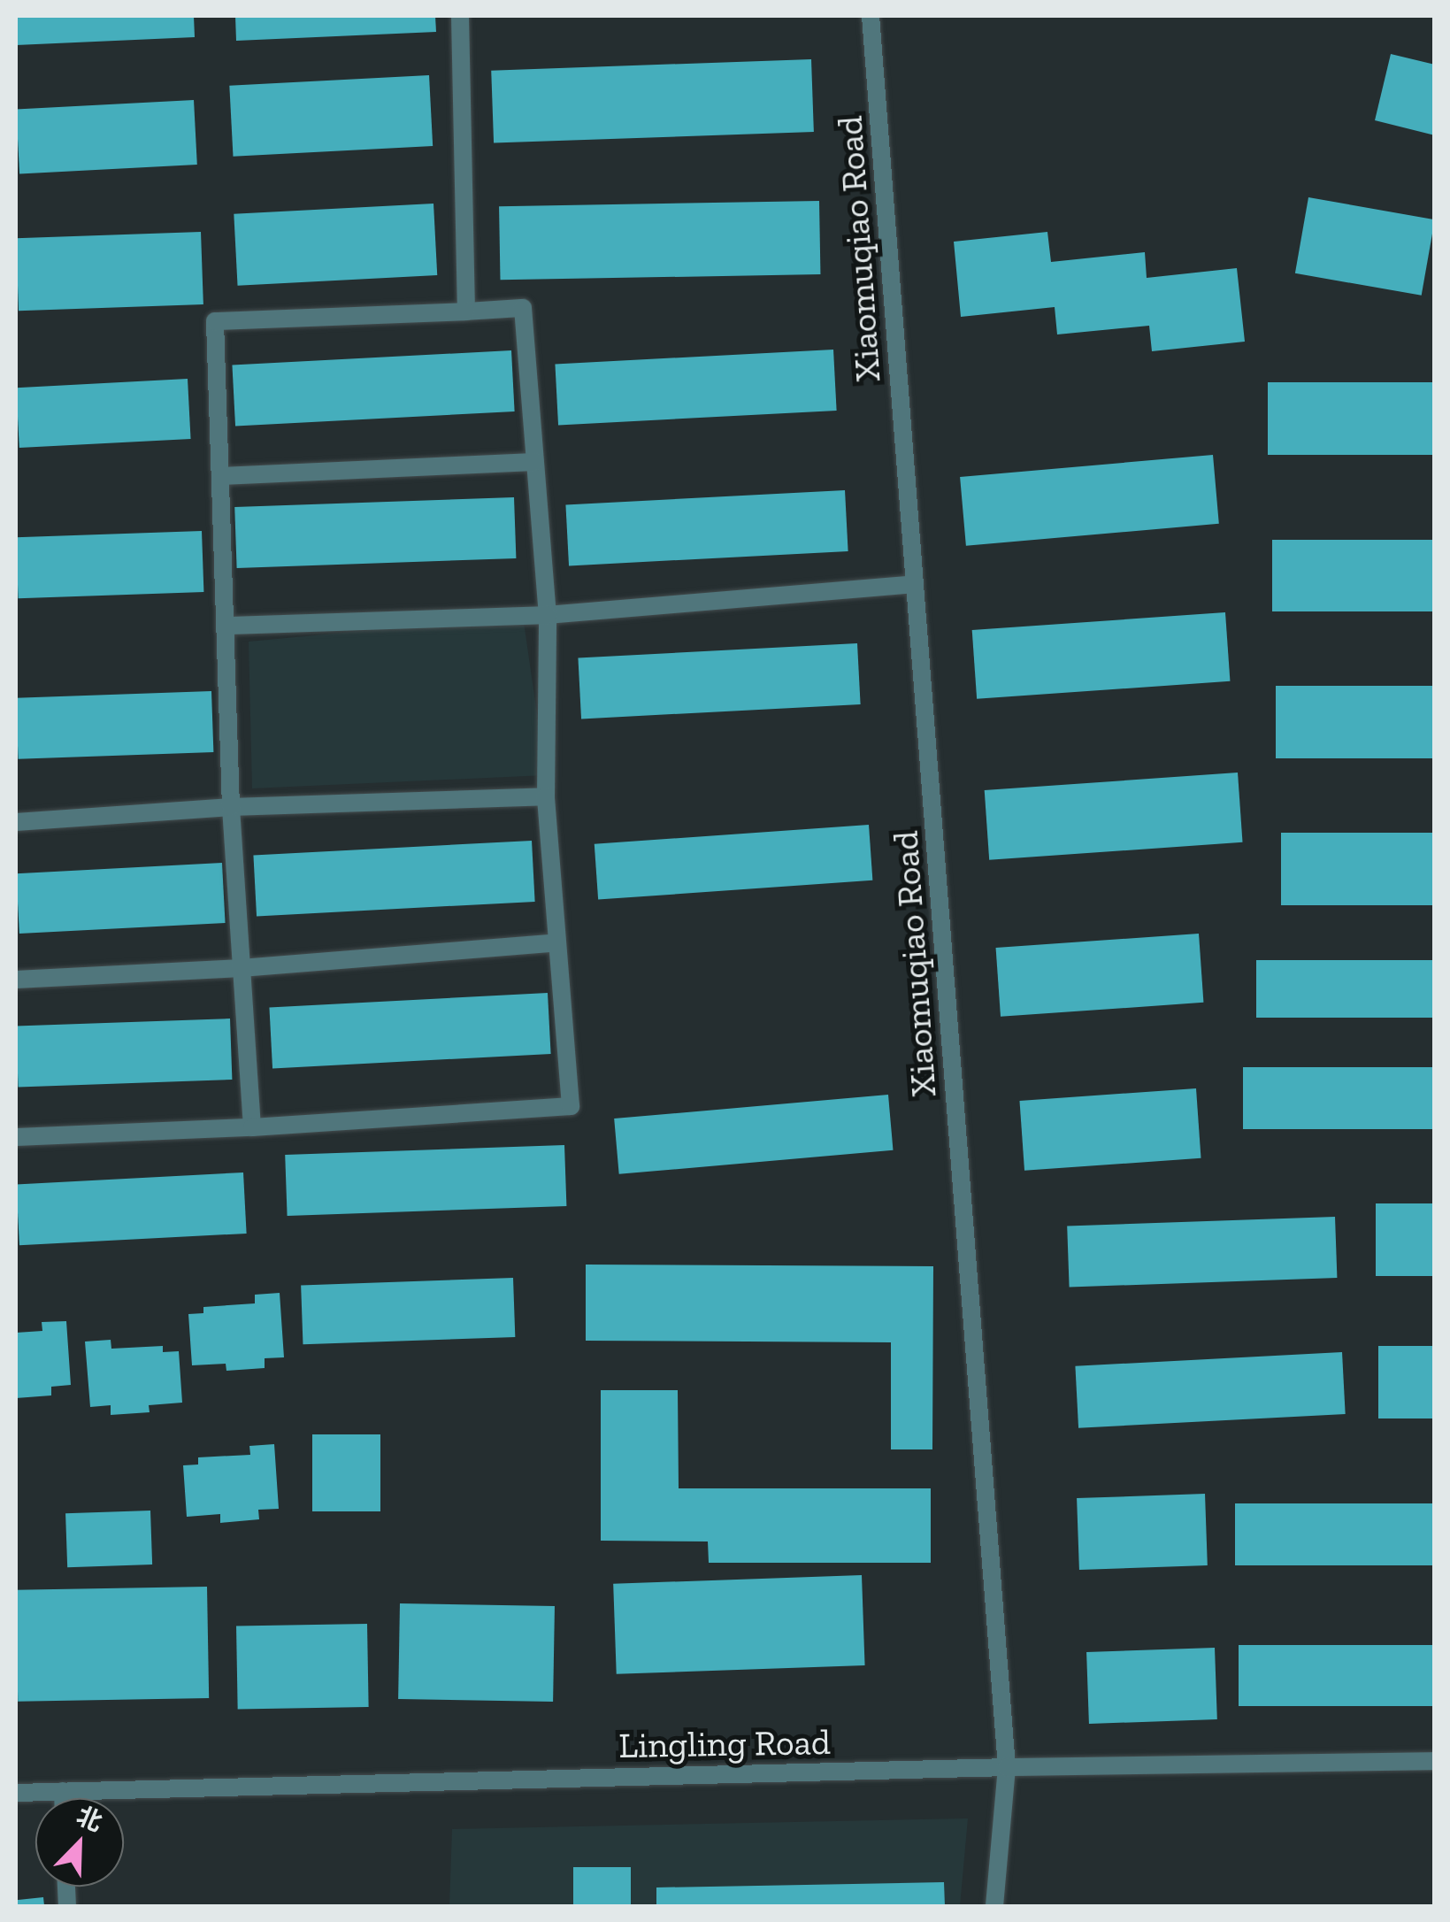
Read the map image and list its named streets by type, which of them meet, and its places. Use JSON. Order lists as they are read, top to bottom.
{
  "streets": {
    "street": ["Xiaomuqiao Road", "Lingling Road"]
  },
  "crossings": [
    ["Xiaomuqiao Road", "Lingling Road"]
  ],
  "north": "top right"
}
